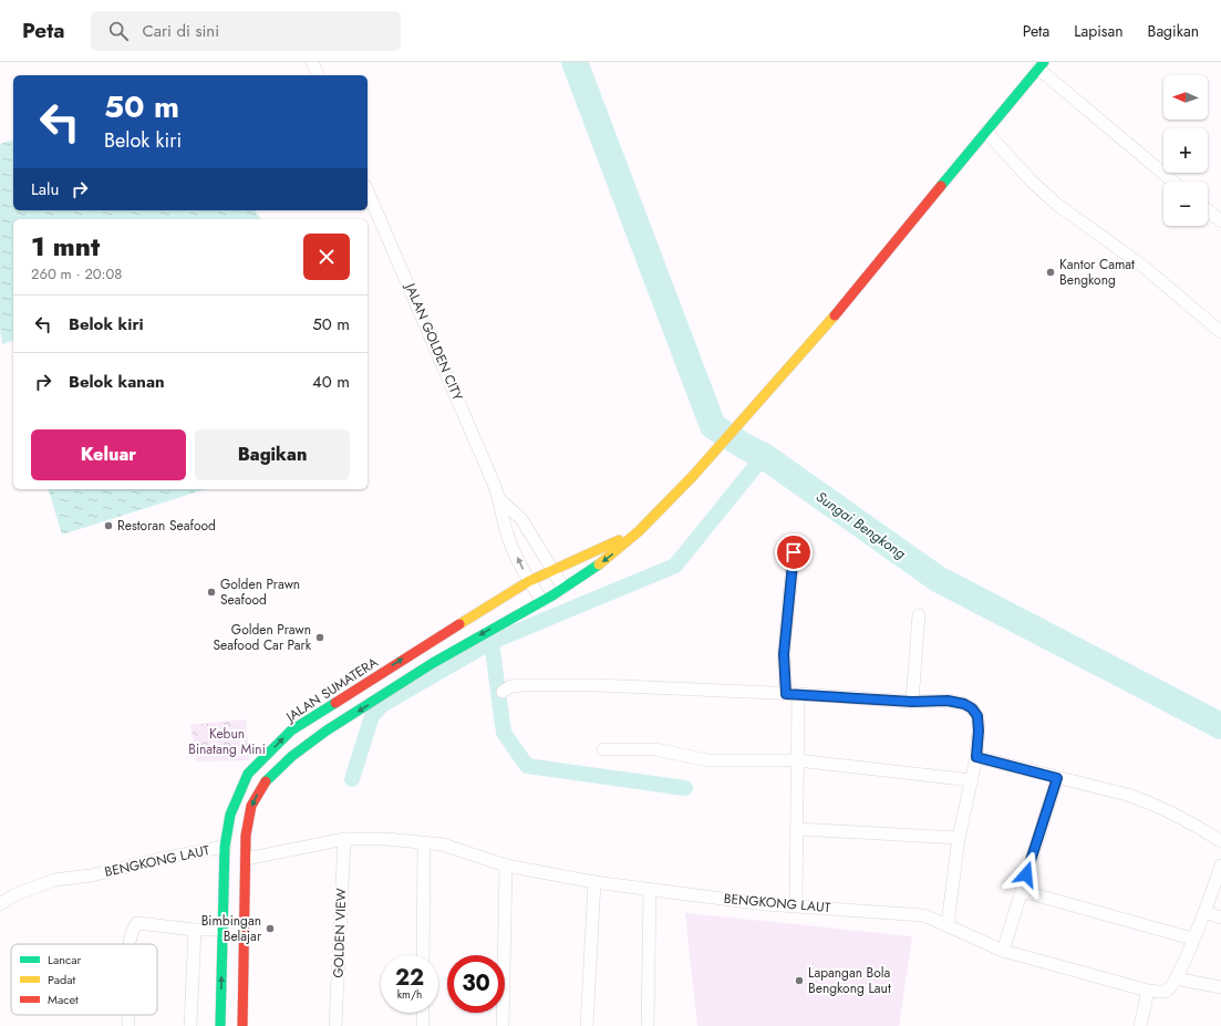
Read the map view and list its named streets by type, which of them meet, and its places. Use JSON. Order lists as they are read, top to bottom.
{
  "streets": {
    "main road": ["JALAN SUMATERA"],
    "street": ["JALAN GOLDEN CITY", "BENGKONG LAUT", "GOLDEN VIEW"]
  },
  "crossings": [
    ["JALAN GOLDEN CITY", "JALAN SUMATERA"],
    ["JALAN SUMATERA", "BENGKONG LAUT"],
    ["BENGKONG LAUT", "GOLDEN VIEW"]
  ],
  "water": ["Sungai Bengkong"],
  "parks": ["Kebun Binatang Mini"],
  "places": [
    "Kantor Camat Bengkong",
    "Restoran Seafood",
    "Golden Prawn Seafood",
    "Golden Prawn Seafood Car Park",
    "Bimbingan Belajar",
    "Lapangan Bola Bengkong Laut"
  ],
  "legend": ["Lancar", "Padat", "Macet"],
  "north": "left",
  "page": {
    "header": "Peta",
    "search": "Cari di sini",
    "nav": ["Peta", "Lapisan", "Bagikan"],
    "map_buttons": ["+", "−"],
    "turn": ["50 m", "Belok kiri"],
    "then": "Lalu",
    "heading": ["1 mnt", "260 m · 20:08"],
    "list": [
      {
        "name": "Belok kiri",
        "value": "50 m"
      },
      {
        "name": "Belok kanan",
        "value": "40 m"
      }
    ],
    "buttons": ["Keluar", "Bagikan"],
    "speed": "22 km/h",
    "limit": "30"
  }
}
